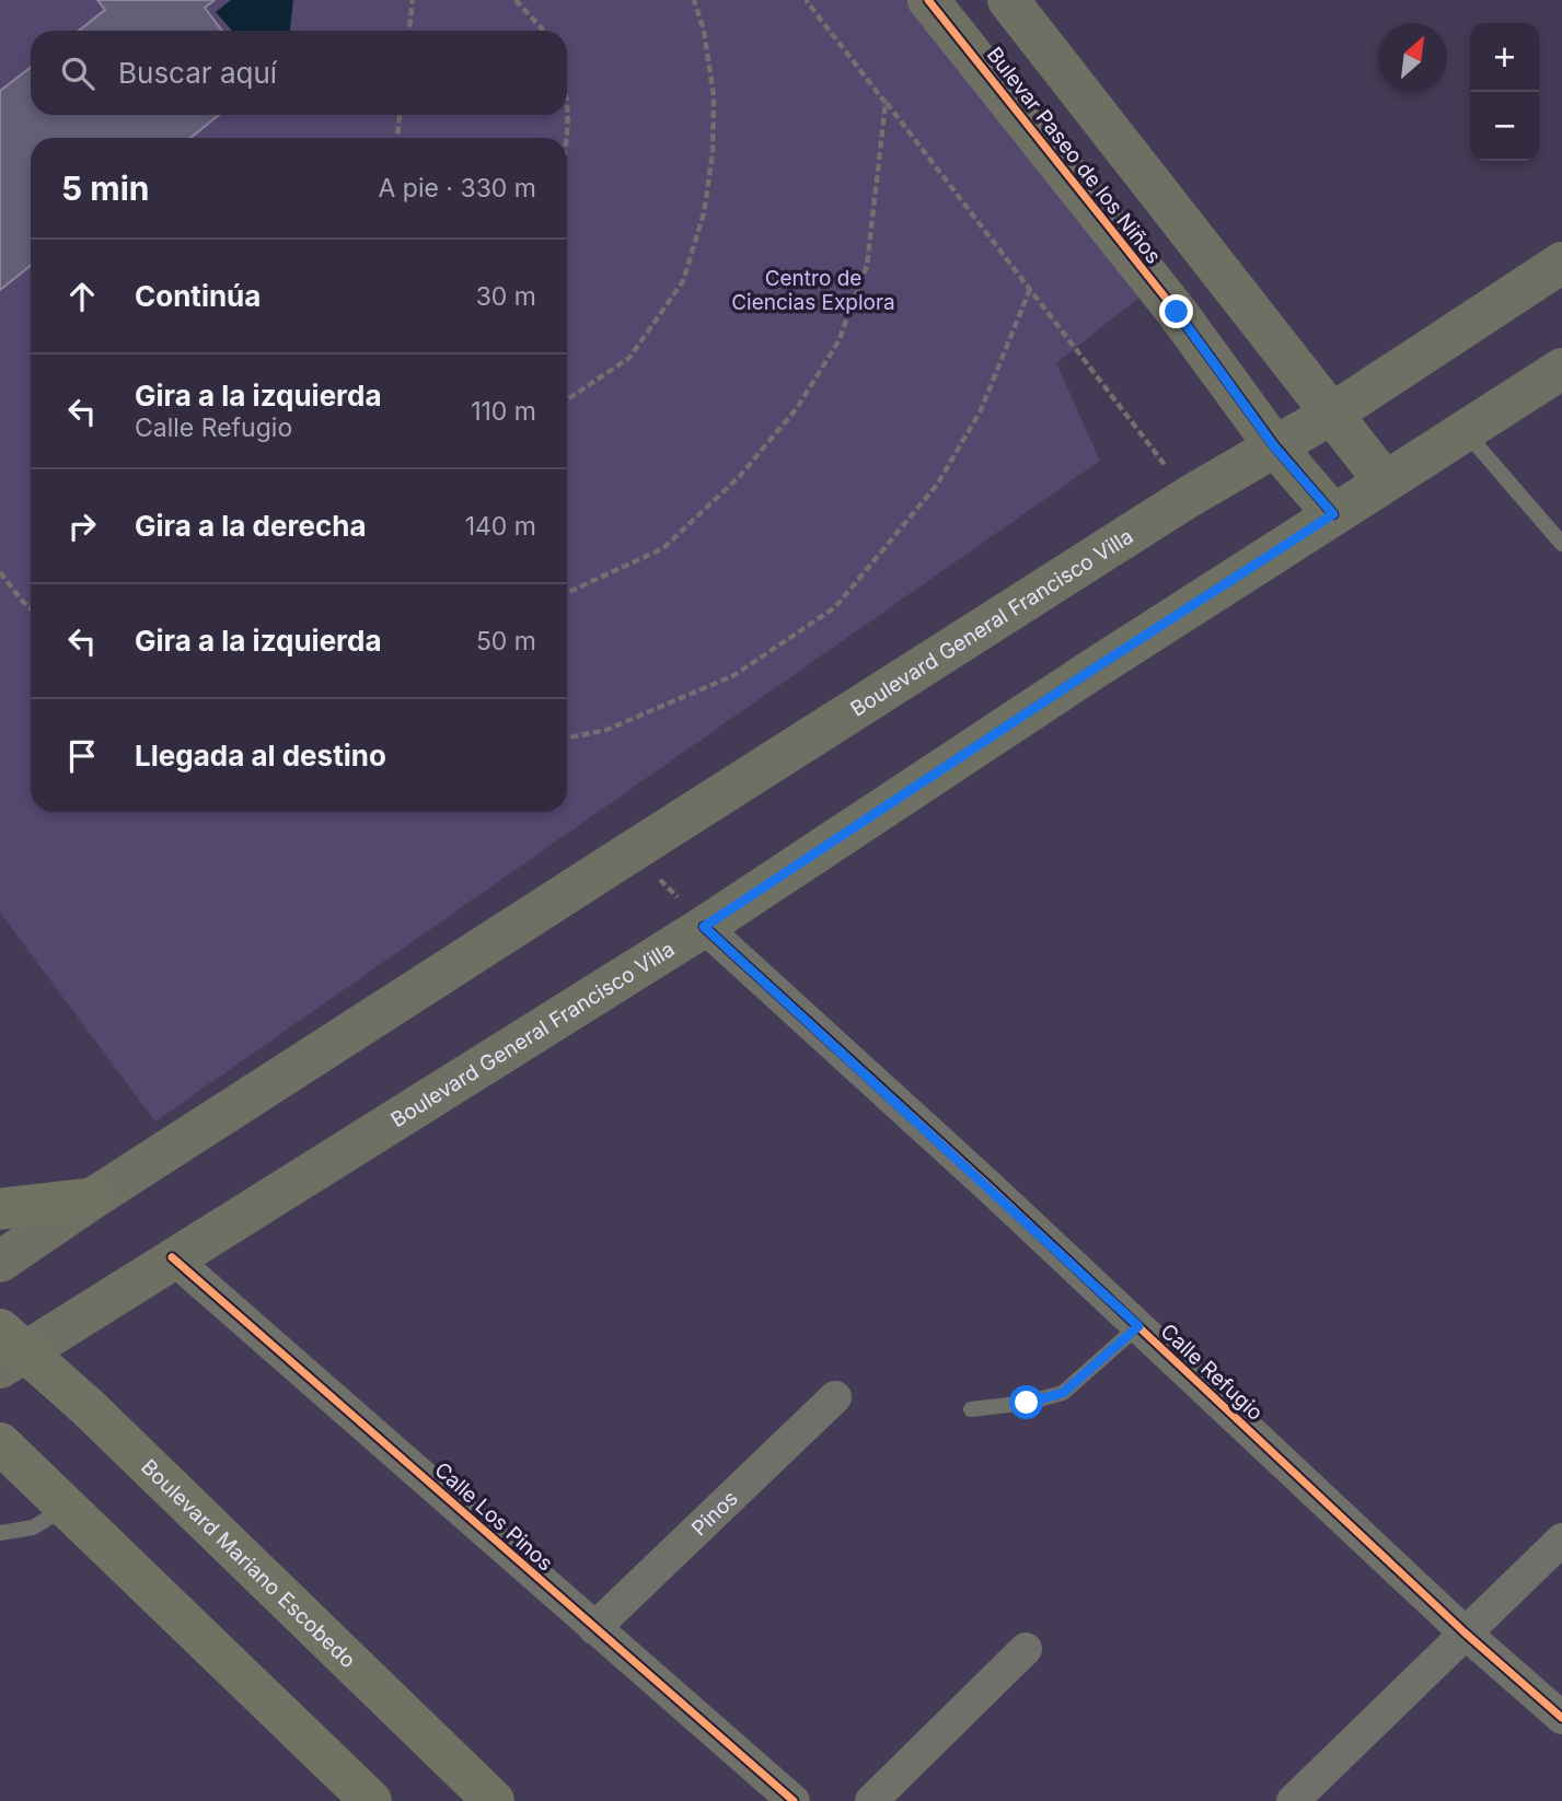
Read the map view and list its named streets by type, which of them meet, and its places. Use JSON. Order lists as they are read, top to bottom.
{
  "streets": {
    "main road": ["Bulevar Paseo de los Niños", "Boulevard General Francisco Villa", "Boulevard Mariano Escobedo"],
    "street": ["Calle Refugio", "Pinos", "Calle Los Pinos"]
  },
  "crossings": [
    ["Bulevar Paseo de los Niños", "Boulevard General Francisco Villa"],
    ["Boulevard General Francisco Villa", "Calle Refugio"],
    ["Boulevard General Francisco Villa", "Calle Los Pinos"],
    ["Boulevard General Francisco Villa", "Boulevard Mariano Escobedo"],
    ["Pinos", "Calle Los Pinos"]
  ],
  "parks": ["Centro de Ciencias Explora"],
  "north": "top right",
  "page": {
    "map_buttons": ["+", "−"],
    "search": "Buscar aquí",
    "heading": ["5 min", "A pie · 330 m"],
    "list": [
      ["Continúa", "30 m"],
      ["Gira a la izquierda", "Calle Refugio", "110 m"],
      ["Gira a la derecha", "140 m"],
      ["Gira a la izquierda", "50 m"],
      "Llegada al destino"
    ]
  }
}
